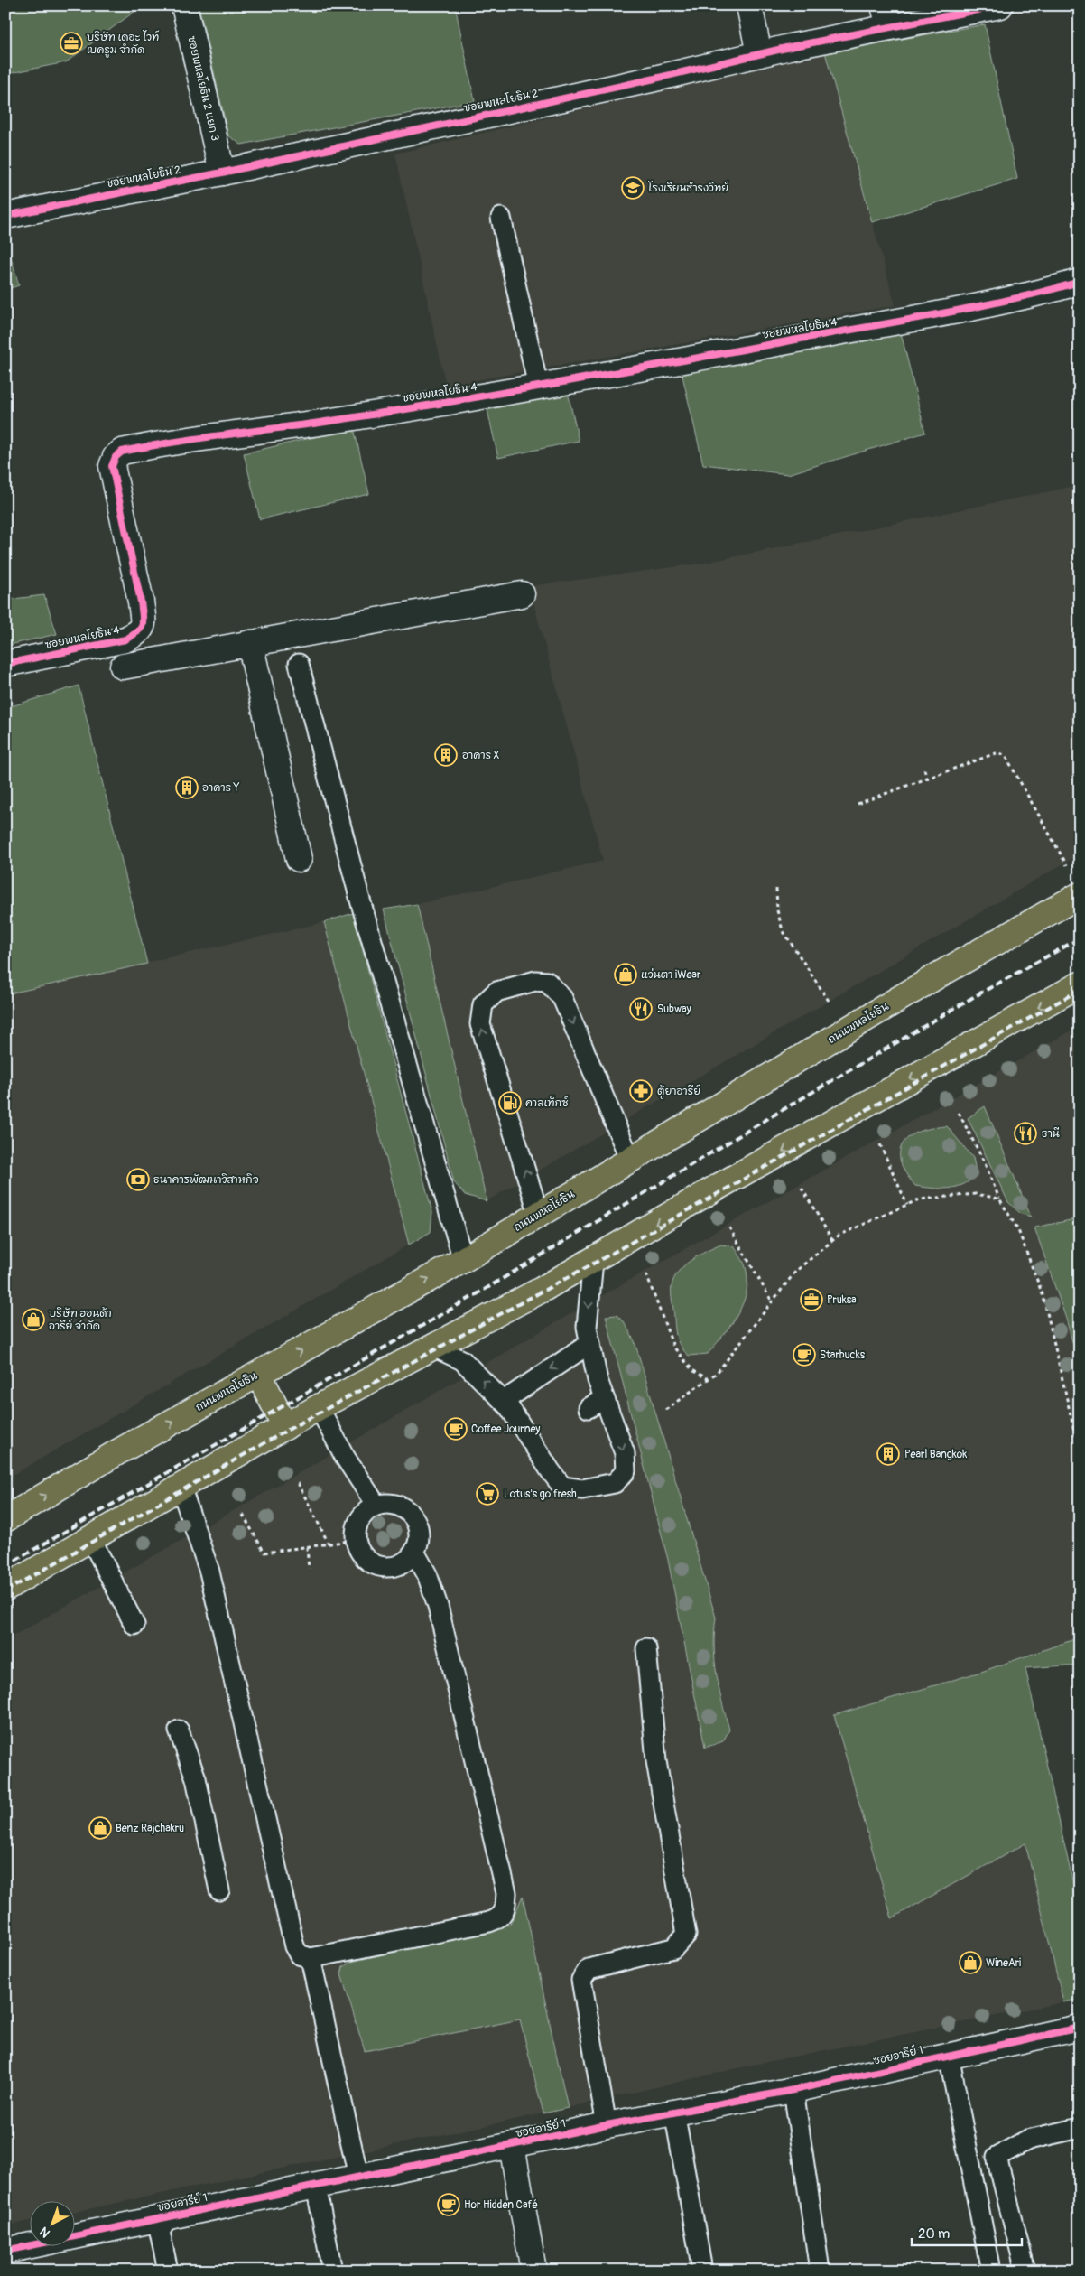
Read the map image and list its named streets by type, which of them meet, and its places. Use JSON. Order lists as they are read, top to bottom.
{
  "streets": {
    "main road": ["ถนนพหลโยธิน"],
    "street": [
      "ซอยพหลโยธิน 2 แยก 3",
      "ซอยพหลโยธิน 2",
      "ซอยพหลโยธิน 4",
      "ซอยอารีย์ 1"
    ]
  },
  "crossings": [
    ["ซอยพหลโยธิน 2 แยก 3", "ซอยพหลโยธิน 2"]
  ],
  "places": {
    "office": ["บริษัท เดอะ ไวท์ เบครูม จำกัด", "Pruksa"],
    "school or university": ["โรงเรียนธำรงวิทย์"],
    "building": ["อาคาร X", "อาคาร Y", "Pearl Bangkok"],
    "shop": [
      "แว่นตา iWear",
      "บริษัท ฮอนด้า อารีย์ จำกัด",
      "Benz Rajchakru",
      "WineAri"
    ],
    "restaurant": ["Subway", "ธานี"],
    "pharmacy": ["ตู้ยาอารีย์"],
    "fuel station": ["คาลเท็กซ์"],
    "bank": ["ธนาคารพัฒนาวิสาหกิจ"],
    "cafe": ["Starbucks", "Coffee Journey", "Hor Hidden Café"],
    "supermarket": ["Lotus's go fresh"]
  },
  "scale_bar": "20 m",
  "north": "bottom left"
}
